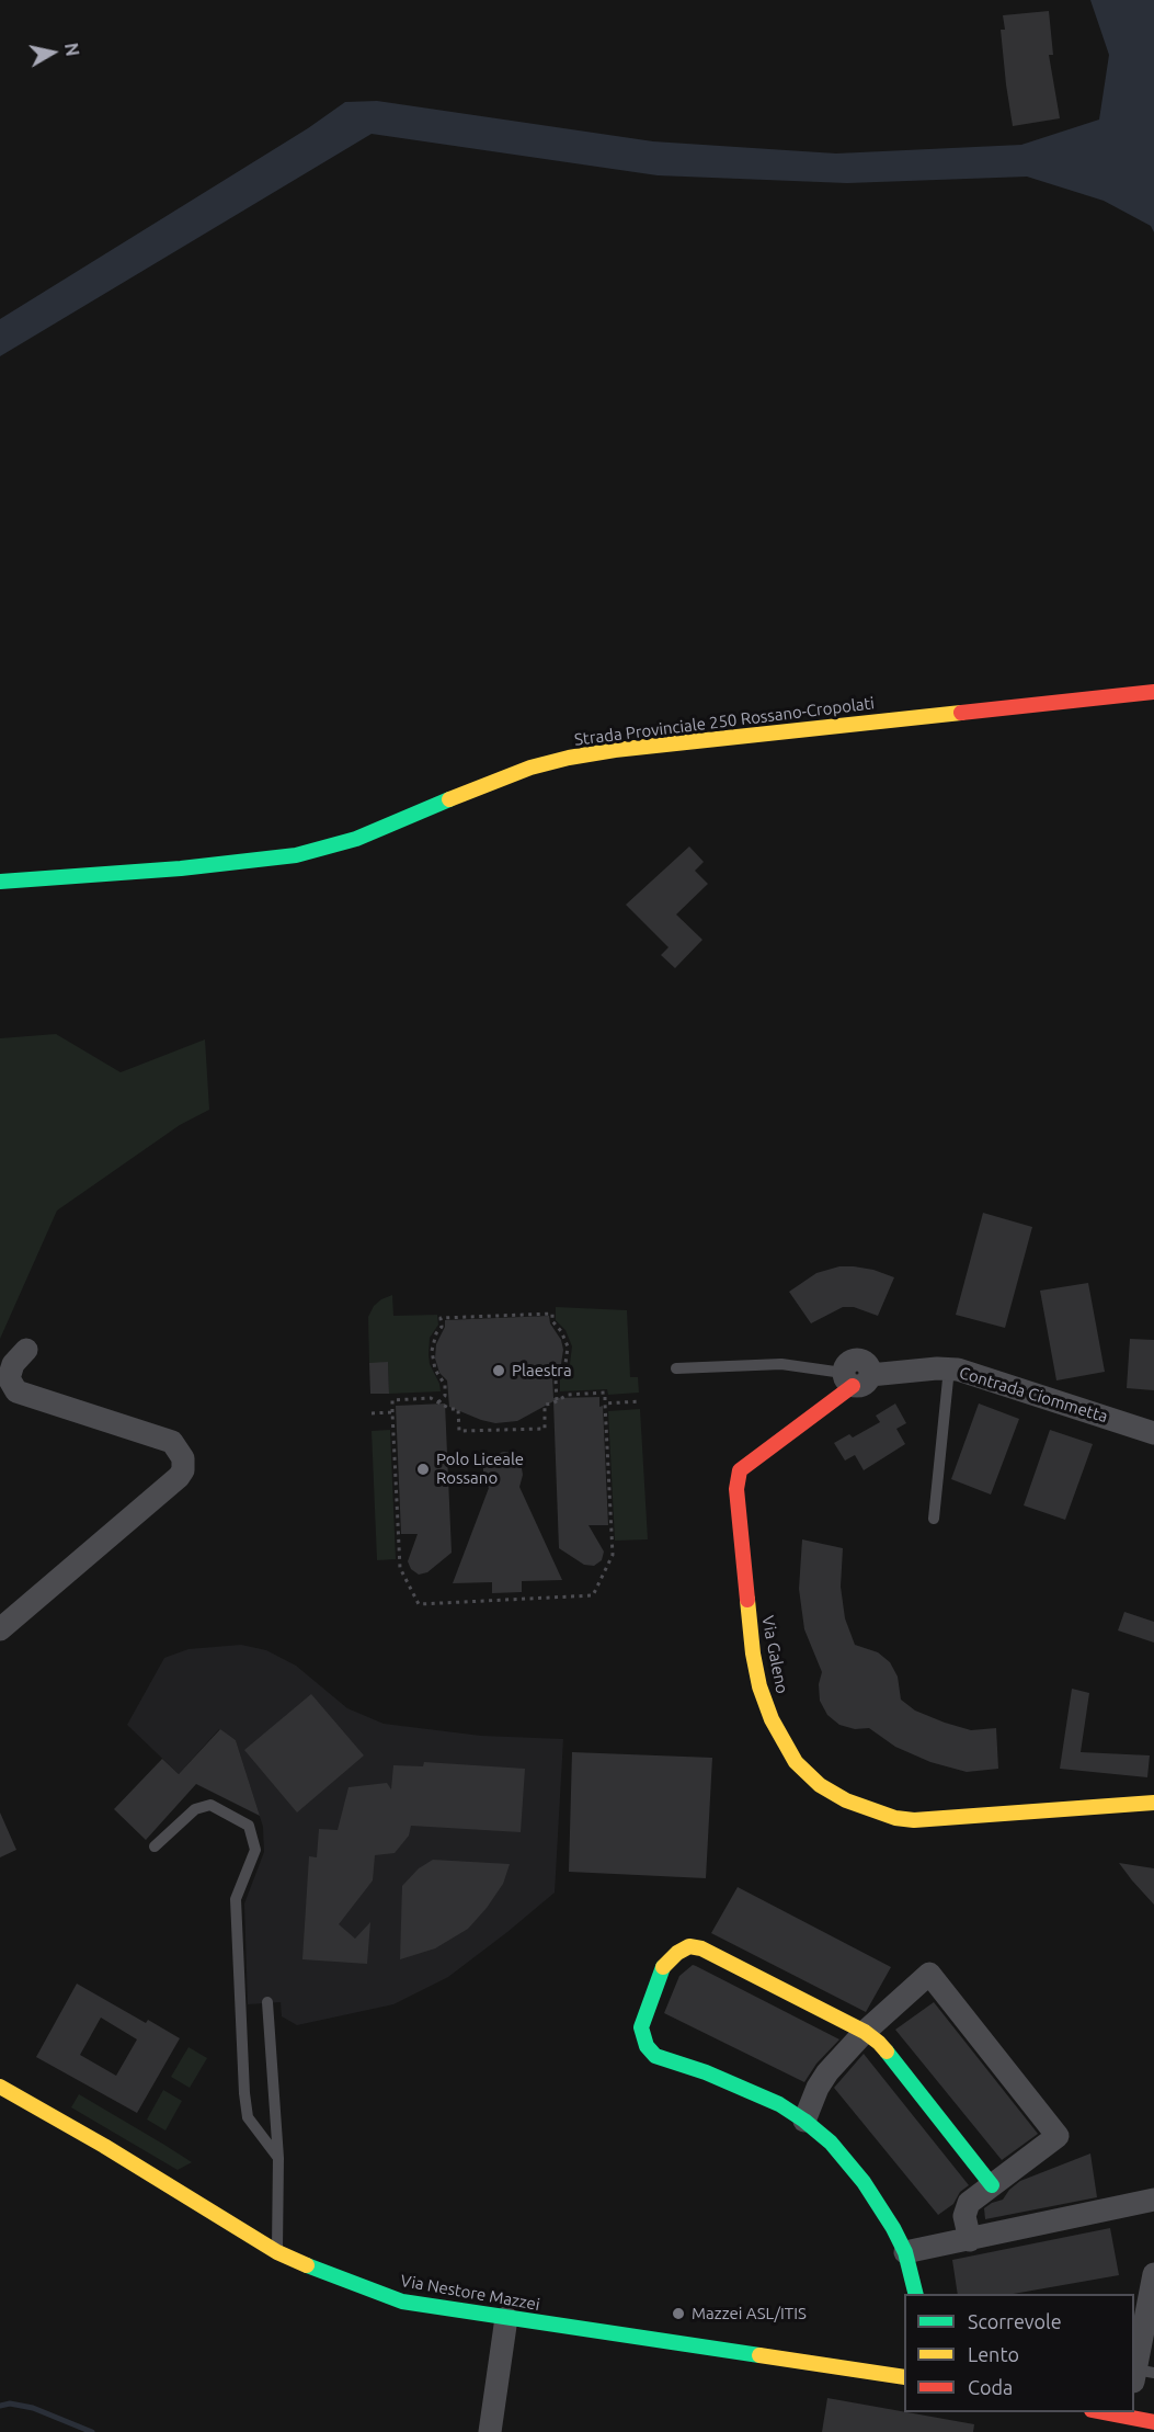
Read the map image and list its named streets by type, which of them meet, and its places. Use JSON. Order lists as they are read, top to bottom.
{
  "streets": {
    "street": [
      "Strada Provinciale 250 Rossano-Cropolati",
      "Contrada Ciommetta",
      "Via Galeno",
      "Via Nestore Mazzei"
    ]
  },
  "crossings": [
    ["Contrada Ciommetta", "Via Galeno"]
  ],
  "places": ["Plaestra", "Polo Liceale Rossano", "Mazzei ASL/ITIS"],
  "legend": ["Scorrevole", "Lento", "Coda"],
  "north": "right"
}
